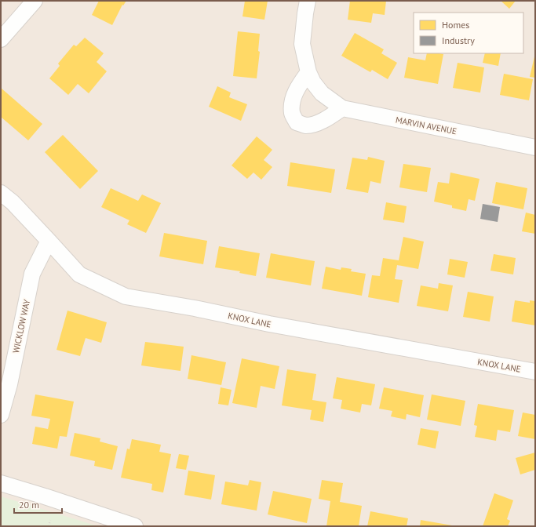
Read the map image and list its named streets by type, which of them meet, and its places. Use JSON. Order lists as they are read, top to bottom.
{
  "streets": {
    "street": ["MARVIN AVENUE", "KNOX LANE", "WICKLOW WAY"]
  },
  "crossings": [
    ["KNOX LANE", "WICKLOW WAY"]
  ],
  "legend": ["Homes", "Industry"],
  "scale_bar": "20 m"
}
